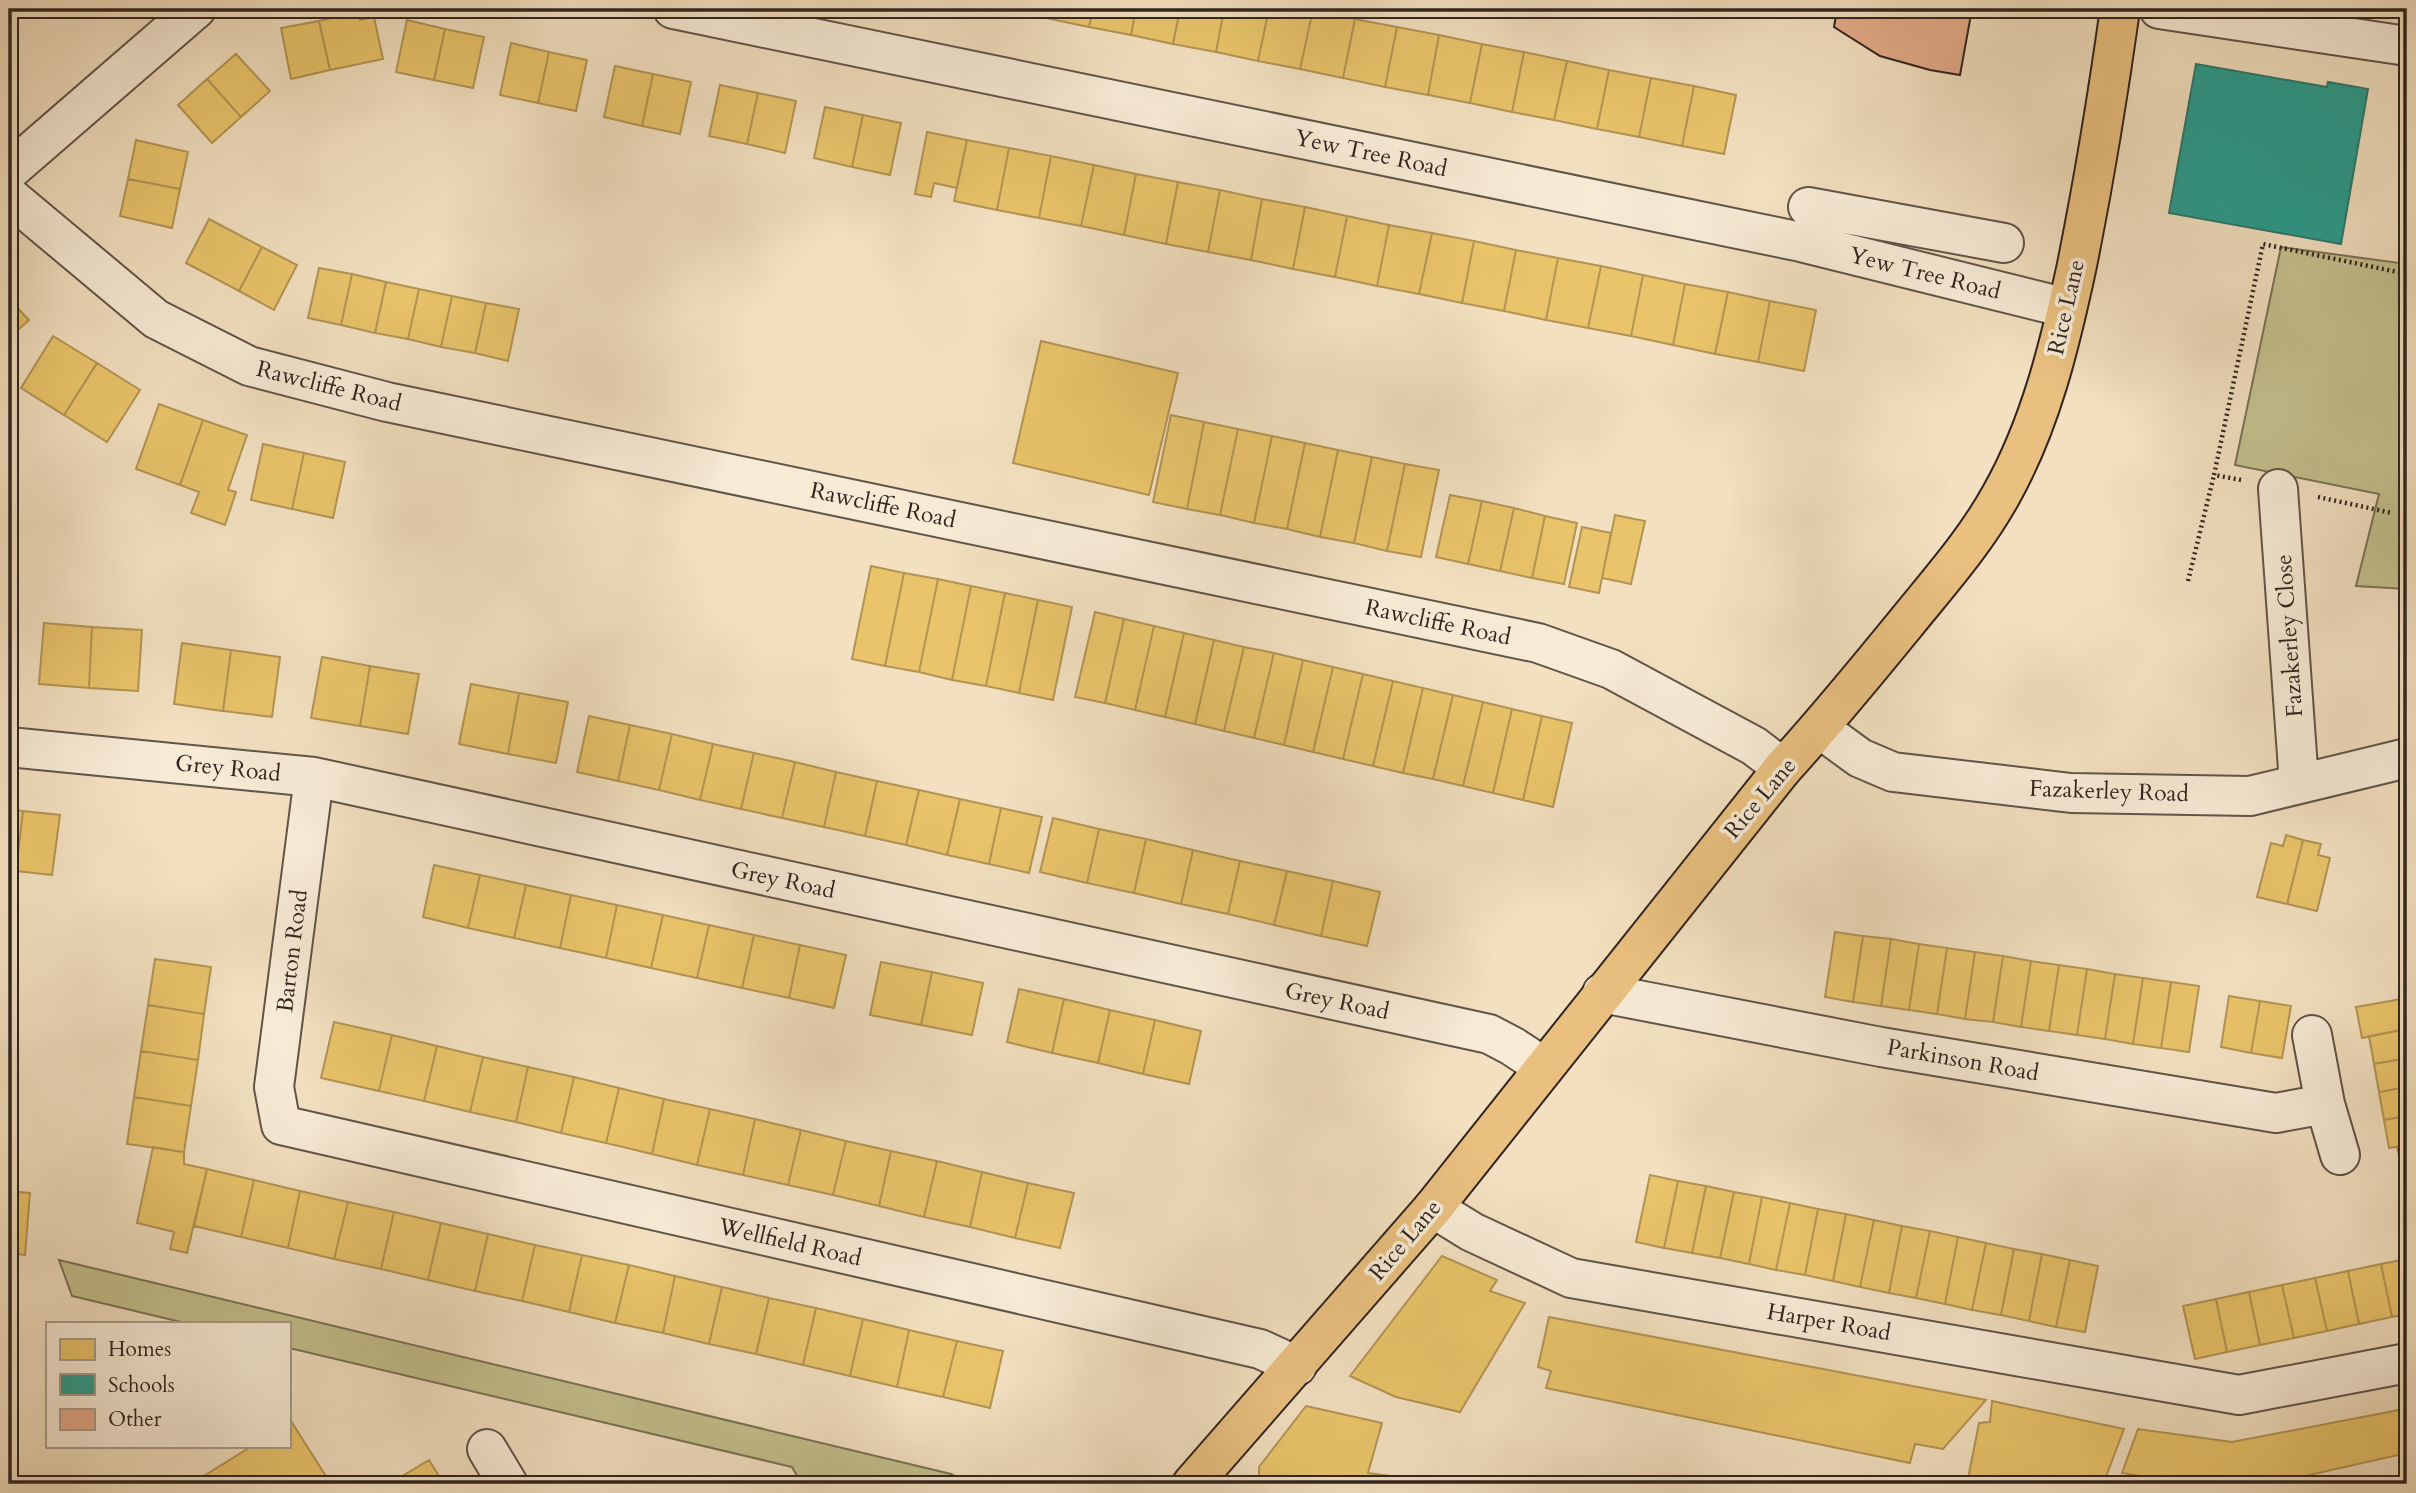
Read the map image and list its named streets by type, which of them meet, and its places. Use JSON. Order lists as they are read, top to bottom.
{
  "streets": {
    "highway": ["Rice Lane"],
    "street": [
      "Yew Tree Road",
      "Rawcliffe Road",
      "Fazakerley Close",
      "Grey Road",
      "Fazakerley Road",
      "Barton Road",
      "Parkinson Road",
      "Wellfield Road",
      "Harper Road"
    ]
  },
  "crossings": [
    ["Yew Tree Road", "Rice Lane"],
    ["Rice Lane", "Rawcliffe Road"],
    ["Rice Lane", "Grey Road"],
    ["Rice Lane", "Fazakerley Road"],
    ["Rice Lane", "Parkinson Road"],
    ["Rice Lane", "Wellfield Road"],
    ["Rice Lane", "Harper Road"],
    ["Fazakerley Close", "Fazakerley Road"],
    ["Grey Road", "Barton Road"],
    ["Barton Road", "Wellfield Road"]
  ],
  "legend": ["Homes", "Schools", "Other"]
}
